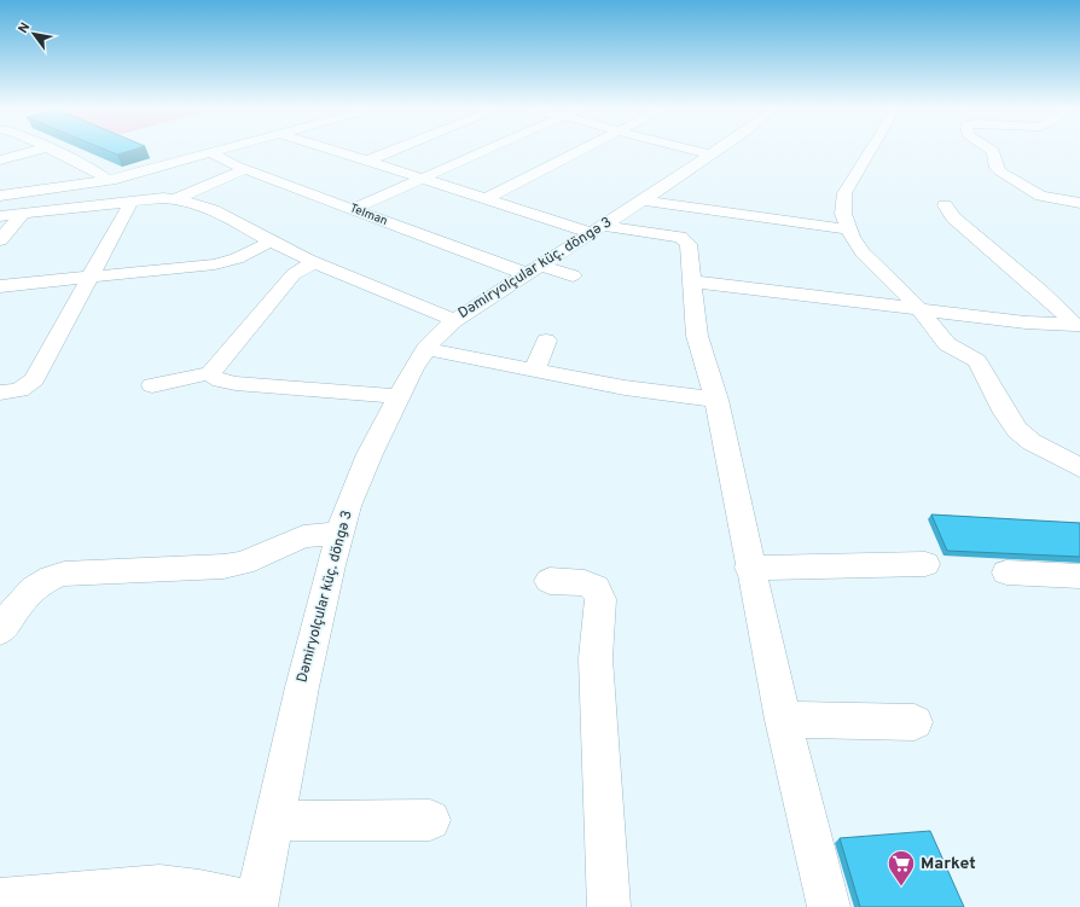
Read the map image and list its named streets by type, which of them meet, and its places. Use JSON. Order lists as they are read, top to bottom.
{
  "streets": {
    "street": ["Telman", "Dəmiryolçular küç. döngə 3"]
  },
  "crossings": [
    ["Telman", "Dəmiryolçular küç. döngə 3"]
  ],
  "places": {
    "supermarket": ["Market"]
  },
  "north": "top left"
}
